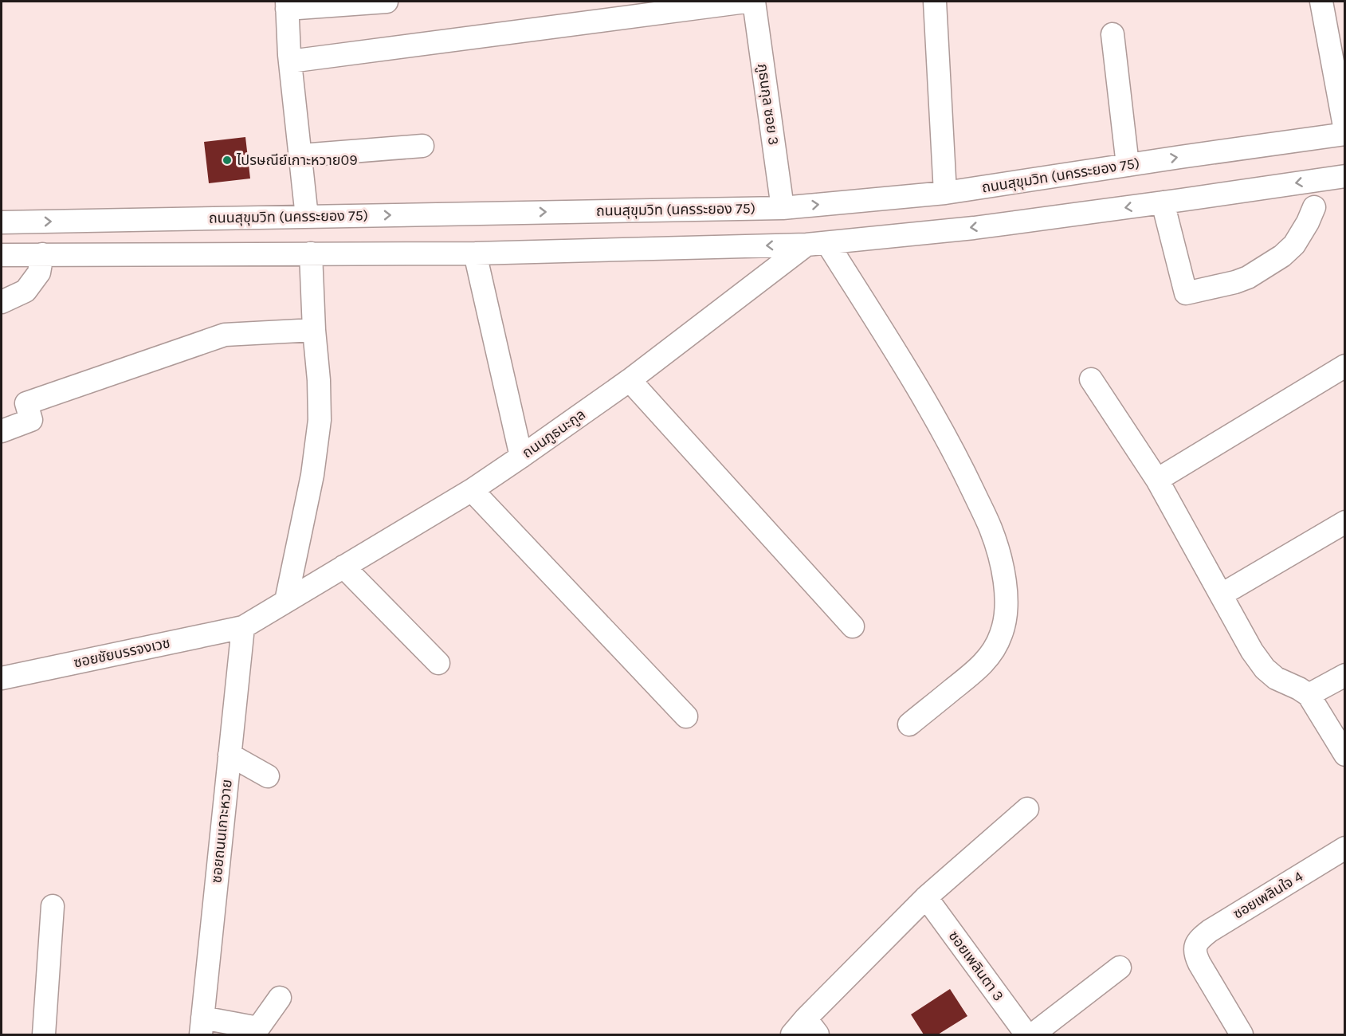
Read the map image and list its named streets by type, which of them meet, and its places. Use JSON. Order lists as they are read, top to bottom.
{
  "streets": {
    "street": [
      "ภูธนกุล ซอย 3",
      "ถนนสุขุมวิท (นครระยอง 75)",
      "ถนนภูธนะกูล",
      "ซอยชัยบรรจงเวช",
      "ซอยถนนเกาะหวาย",
      "ซอยเพลินใจ 4",
      "ซอยเพลินตา 3"
    ]
  },
  "crossings": [
    ["ภูธนกุล ซอย 3", "ถนนสุขุมวิท (นครระยอง 75)"],
    ["ถนนภูธนะกูล", "ซอยชัยบรรจงเวช"],
    ["ถนนภูธนะกูล", "ซอยถนนเกาะหวาย"],
    ["ซอยชัยบรรจงเวช", "ซอยถนนเกาะหวาย"]
  ],
  "places": ["ไปรษณีย์เกาะหวาย09"]
}
